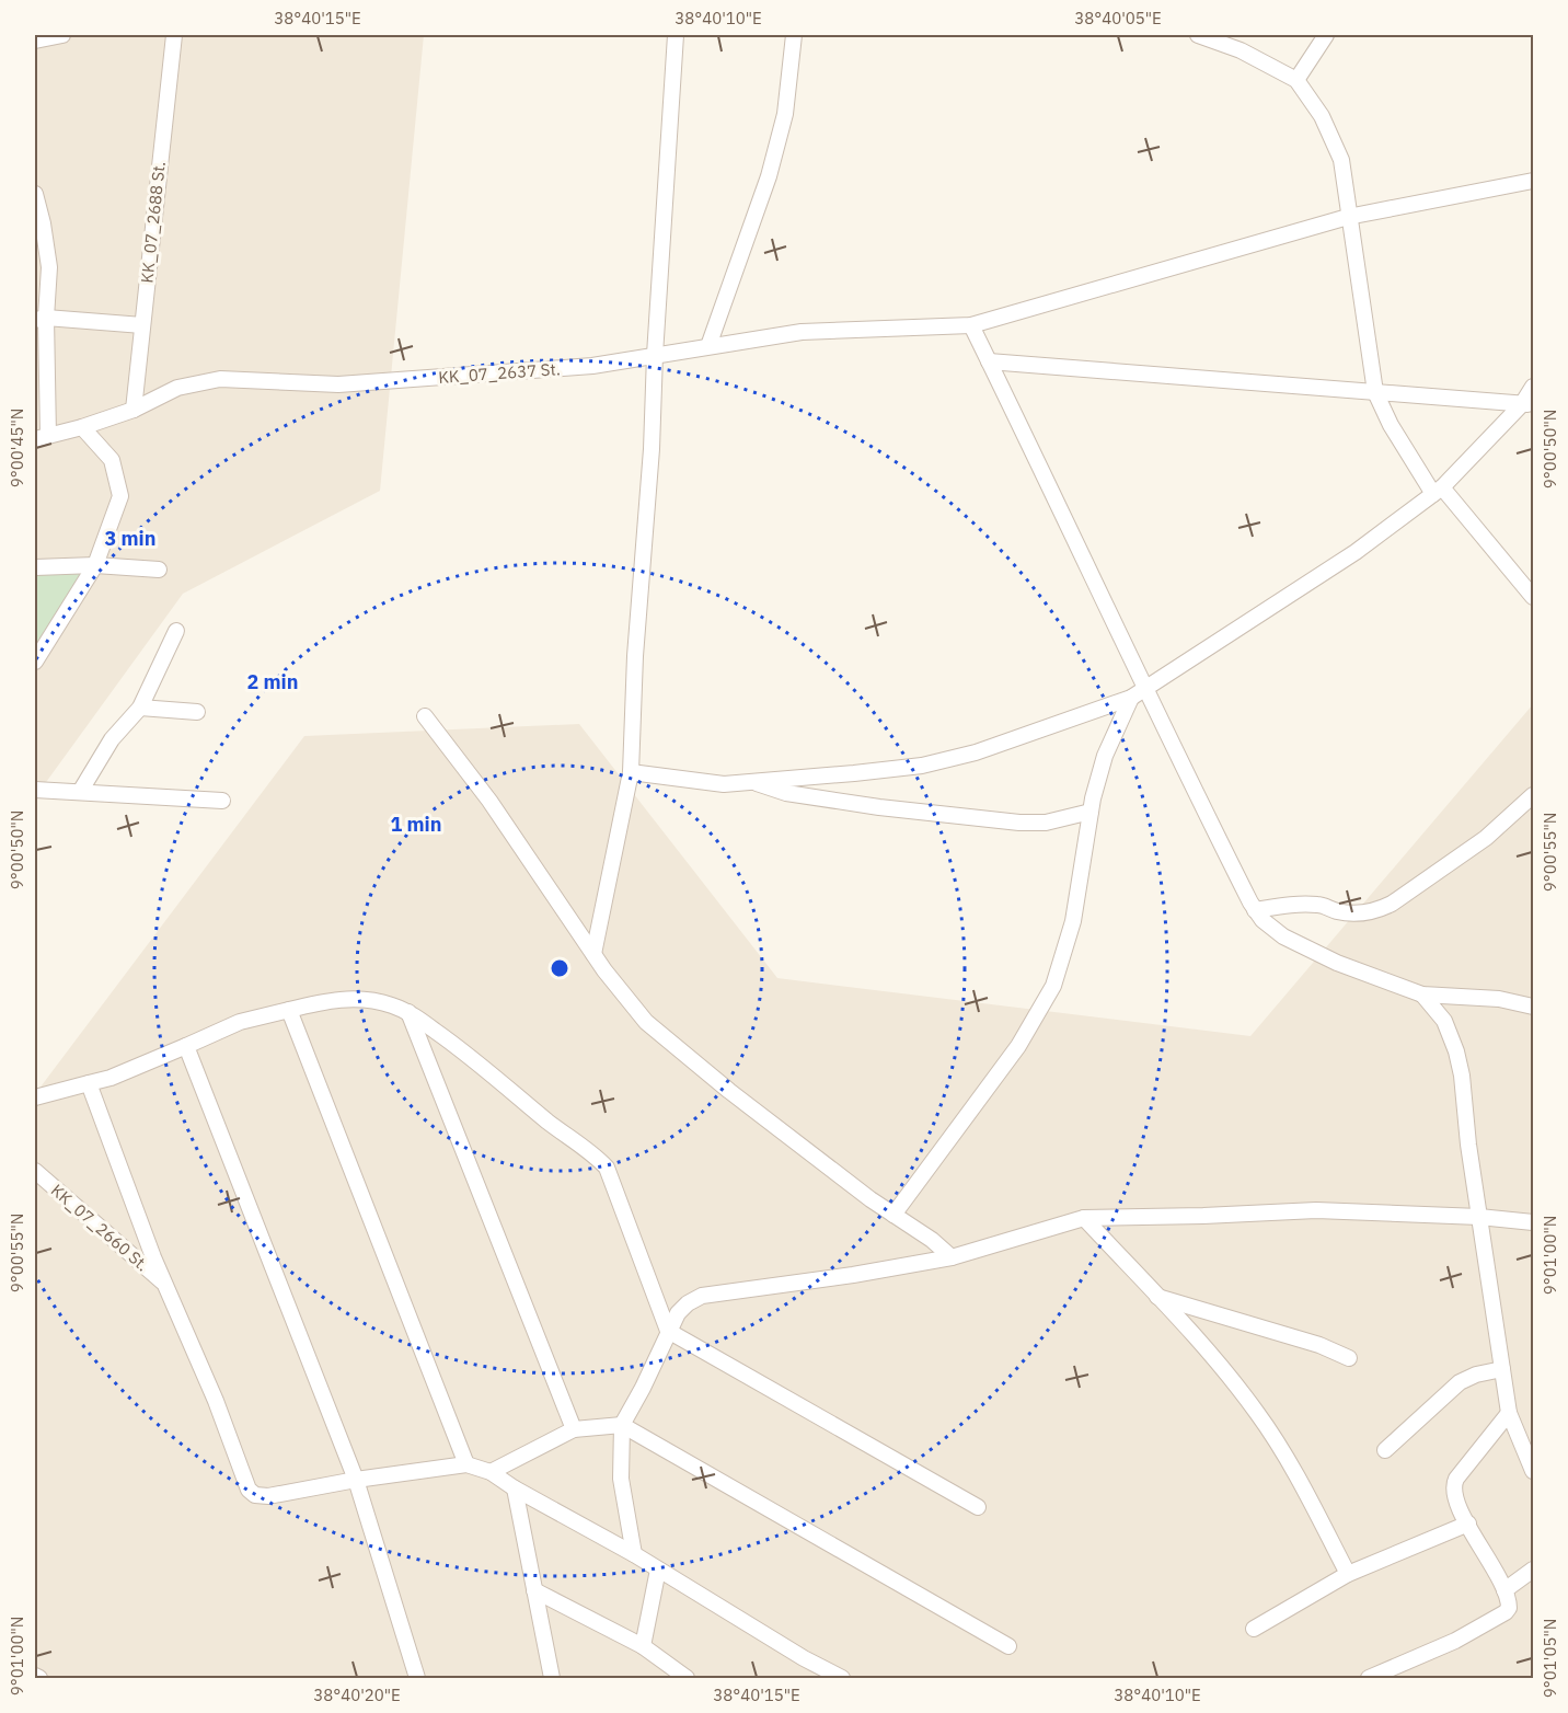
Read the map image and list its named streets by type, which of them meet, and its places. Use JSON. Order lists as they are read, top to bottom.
{
  "streets": {
    "street": ["KK_07_2688 St.", "KK_07_2637 St.", "KK_07_2660 St."]
  },
  "crossings": [
    ["KK_07_2688 St.", "KK_07_2637 St."]
  ],
  "coordinates": [
    "38°40'15\"E",
    "38°40'10\"E",
    "38°40'05\"E",
    "9°00'45\"N",
    "9°00'50\"N",
    "9°00'55\"N",
    "9°01'00\"N",
    "9°01'05\"N",
    "38°40'20\"E"
  ],
  "rings": ["3 min", "2 min", "1 min"]
}
